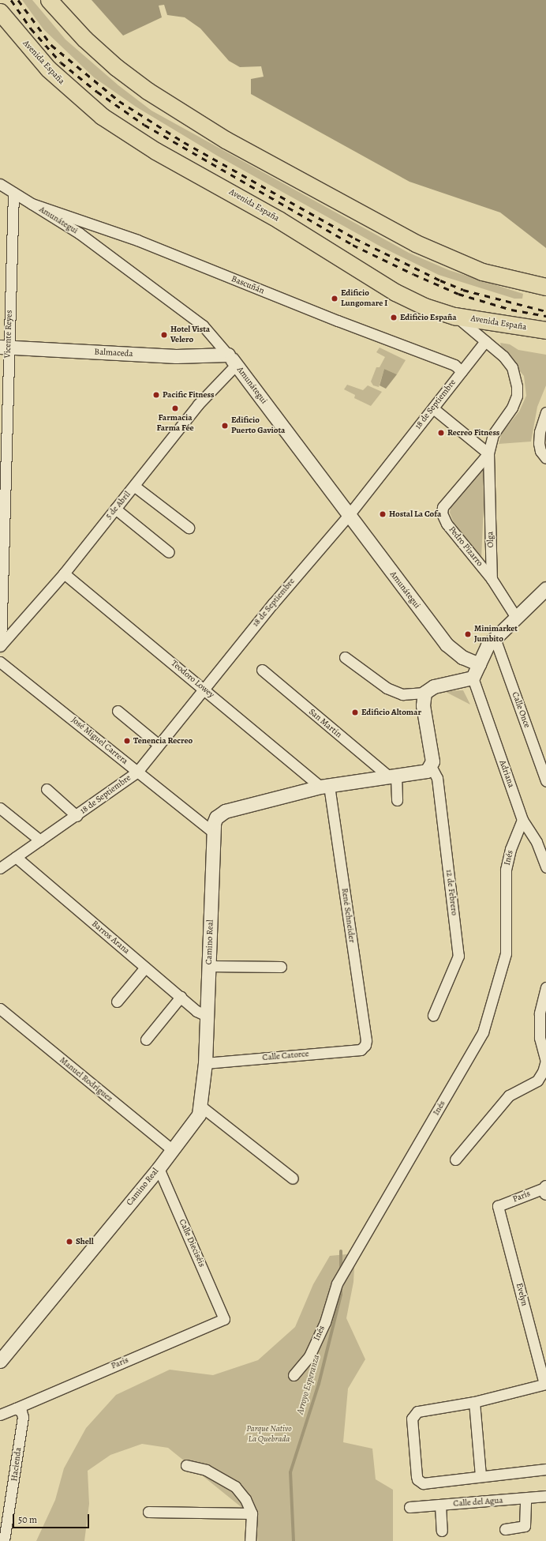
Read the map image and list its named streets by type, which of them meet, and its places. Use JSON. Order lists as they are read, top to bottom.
{
  "streets": {
    "main road": ["Avenida España"],
    "street": [
      "Amunátegui",
      "Bascuñán",
      "Vicente Reyes",
      "Balmaceda",
      "18 de Septiembre",
      "5 de Abril",
      "Olga",
      "Pedro Pizarro",
      "Teodoro Lowey",
      "Calle Once",
      "San Martín",
      "José Miguel Carrera",
      "Adriana",
      "Inés",
      "12 de Febrero",
      "René Schneider",
      "Barros Arana",
      "Camino Real",
      "Calle Catorce",
      "Manuel Rodríguez",
      "París",
      "Calle Dieciséis",
      "Evelyn",
      "Hacienda",
      "Calle del Agua"
    ]
  },
  "crossings": [
    ["Avenida España", "Olga"],
    ["Amunátegui", "Bascuñán"],
    ["Amunátegui", "Vicente Reyes"],
    ["Amunátegui", "Balmaceda"],
    ["Amunátegui", "18 de Septiembre"],
    ["Amunátegui", "5 de Abril"],
    ["Bascuñán", "18 de Septiembre"],
    ["Vicente Reyes", "Balmaceda"],
    ["Vicente Reyes", "5 de Abril"],
    ["Balmaceda", "5 de Abril"],
    ["18 de Septiembre", "Olga"],
    ["18 de Septiembre", "Teodoro Lowey"],
    ["18 de Septiembre", "José Miguel Carrera"],
    ["18 de Septiembre", "Barros Arana"],
    ["5 de Abril", "Teodoro Lowey"],
    ["Olga", "Pedro Pizarro"],
    ["Teodoro Lowey", "René Schneider"],
    ["Teodoro Lowey", "Camino Real"],
    ["San Martín", "Camino Real"],
    ["José Miguel Carrera", "Camino Real"],
    ["Adriana", "Inés"],
    ["12 de Febrero", "Camino Real"],
    ["René Schneider", "Camino Real"],
    ["René Schneider", "Calle Catorce"],
    ["Barros Arana", "Camino Real"],
    ["Camino Real", "Calle Catorce"],
    ["Camino Real", "Manuel Rodríguez"],
    ["Camino Real", "Calle Dieciséis"],
    ["París", "Calle Dieciséis"],
    ["París", "Evelyn"],
    ["París", "Hacienda"]
  ],
  "water": ["Arroyo Esperanza"],
  "parks": ["Parque Nativo La Quebrada"],
  "places": [
    "Edificio Lungomare I",
    "Edificio España",
    "Hotel Vista Velero",
    "Pacific Fitness",
    "Farmacia Farma Fée",
    "Edificio Puerto Gaviota",
    "Recreo Fitness",
    "Hostal La Cofa",
    "Minimarket Jumbito",
    "Edificio Altomar",
    "Tenencia Recreo",
    "Shell"
  ],
  "scale_bar": "50 m"
}
